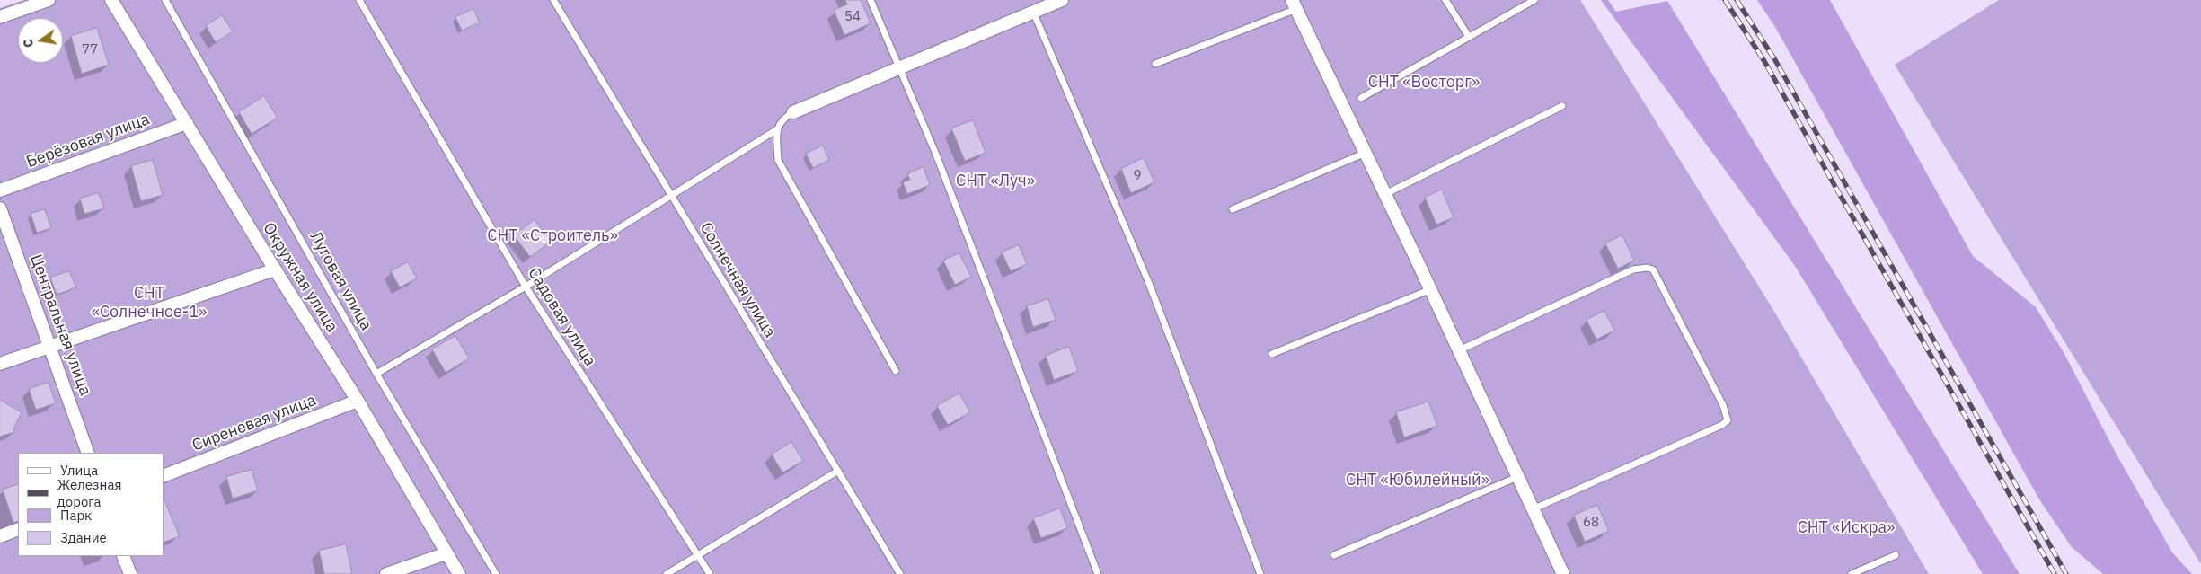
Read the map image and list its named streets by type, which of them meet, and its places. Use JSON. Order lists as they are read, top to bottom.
{
  "streets": {
    "street": [
      "Берёзовая улица",
      "Окружная улица",
      "Центральная улица",
      "Сиреневая улица"
    ],
    "lane": ["Солнечная улица", "Луговая улица", "Садовая улица"]
  },
  "crossings": [
    ["Берёзовая улица", "Окружная улица"],
    ["Окружная улица", "Сиреневая улица"]
  ],
  "parks": [
    "СНТ «Восторг»",
    "СНТ «Луч»",
    "СНТ «Строитель»",
    "СНТ «Солнечное-1»",
    "СНТ «Юбилейный»",
    "СНТ «Искра»"
  ],
  "house_numbers": [
    "54",
    "77",
    "9",
    "68"
  ],
  "legend": [
    "Улица",
    "Железная дорога",
    "Парк",
    "Здание"
  ],
  "north": "left"
}
